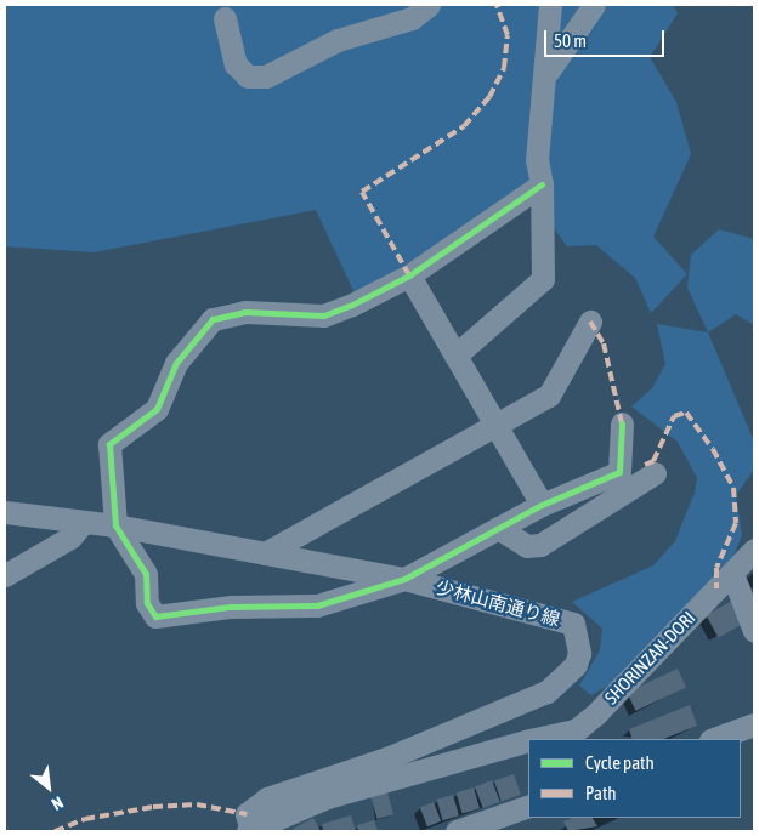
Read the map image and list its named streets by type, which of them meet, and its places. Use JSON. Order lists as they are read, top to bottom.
{
  "streets": {
    "street": ["少林山南通り線", "SHORINZAN-DORI"]
  },
  "crossings": [
    ["少林山南通り線", "SHORINZAN-DORI"]
  ],
  "legend": ["Cycle path", "Path"],
  "scale_bar": "50 m",
  "north": "bottom right"
}
